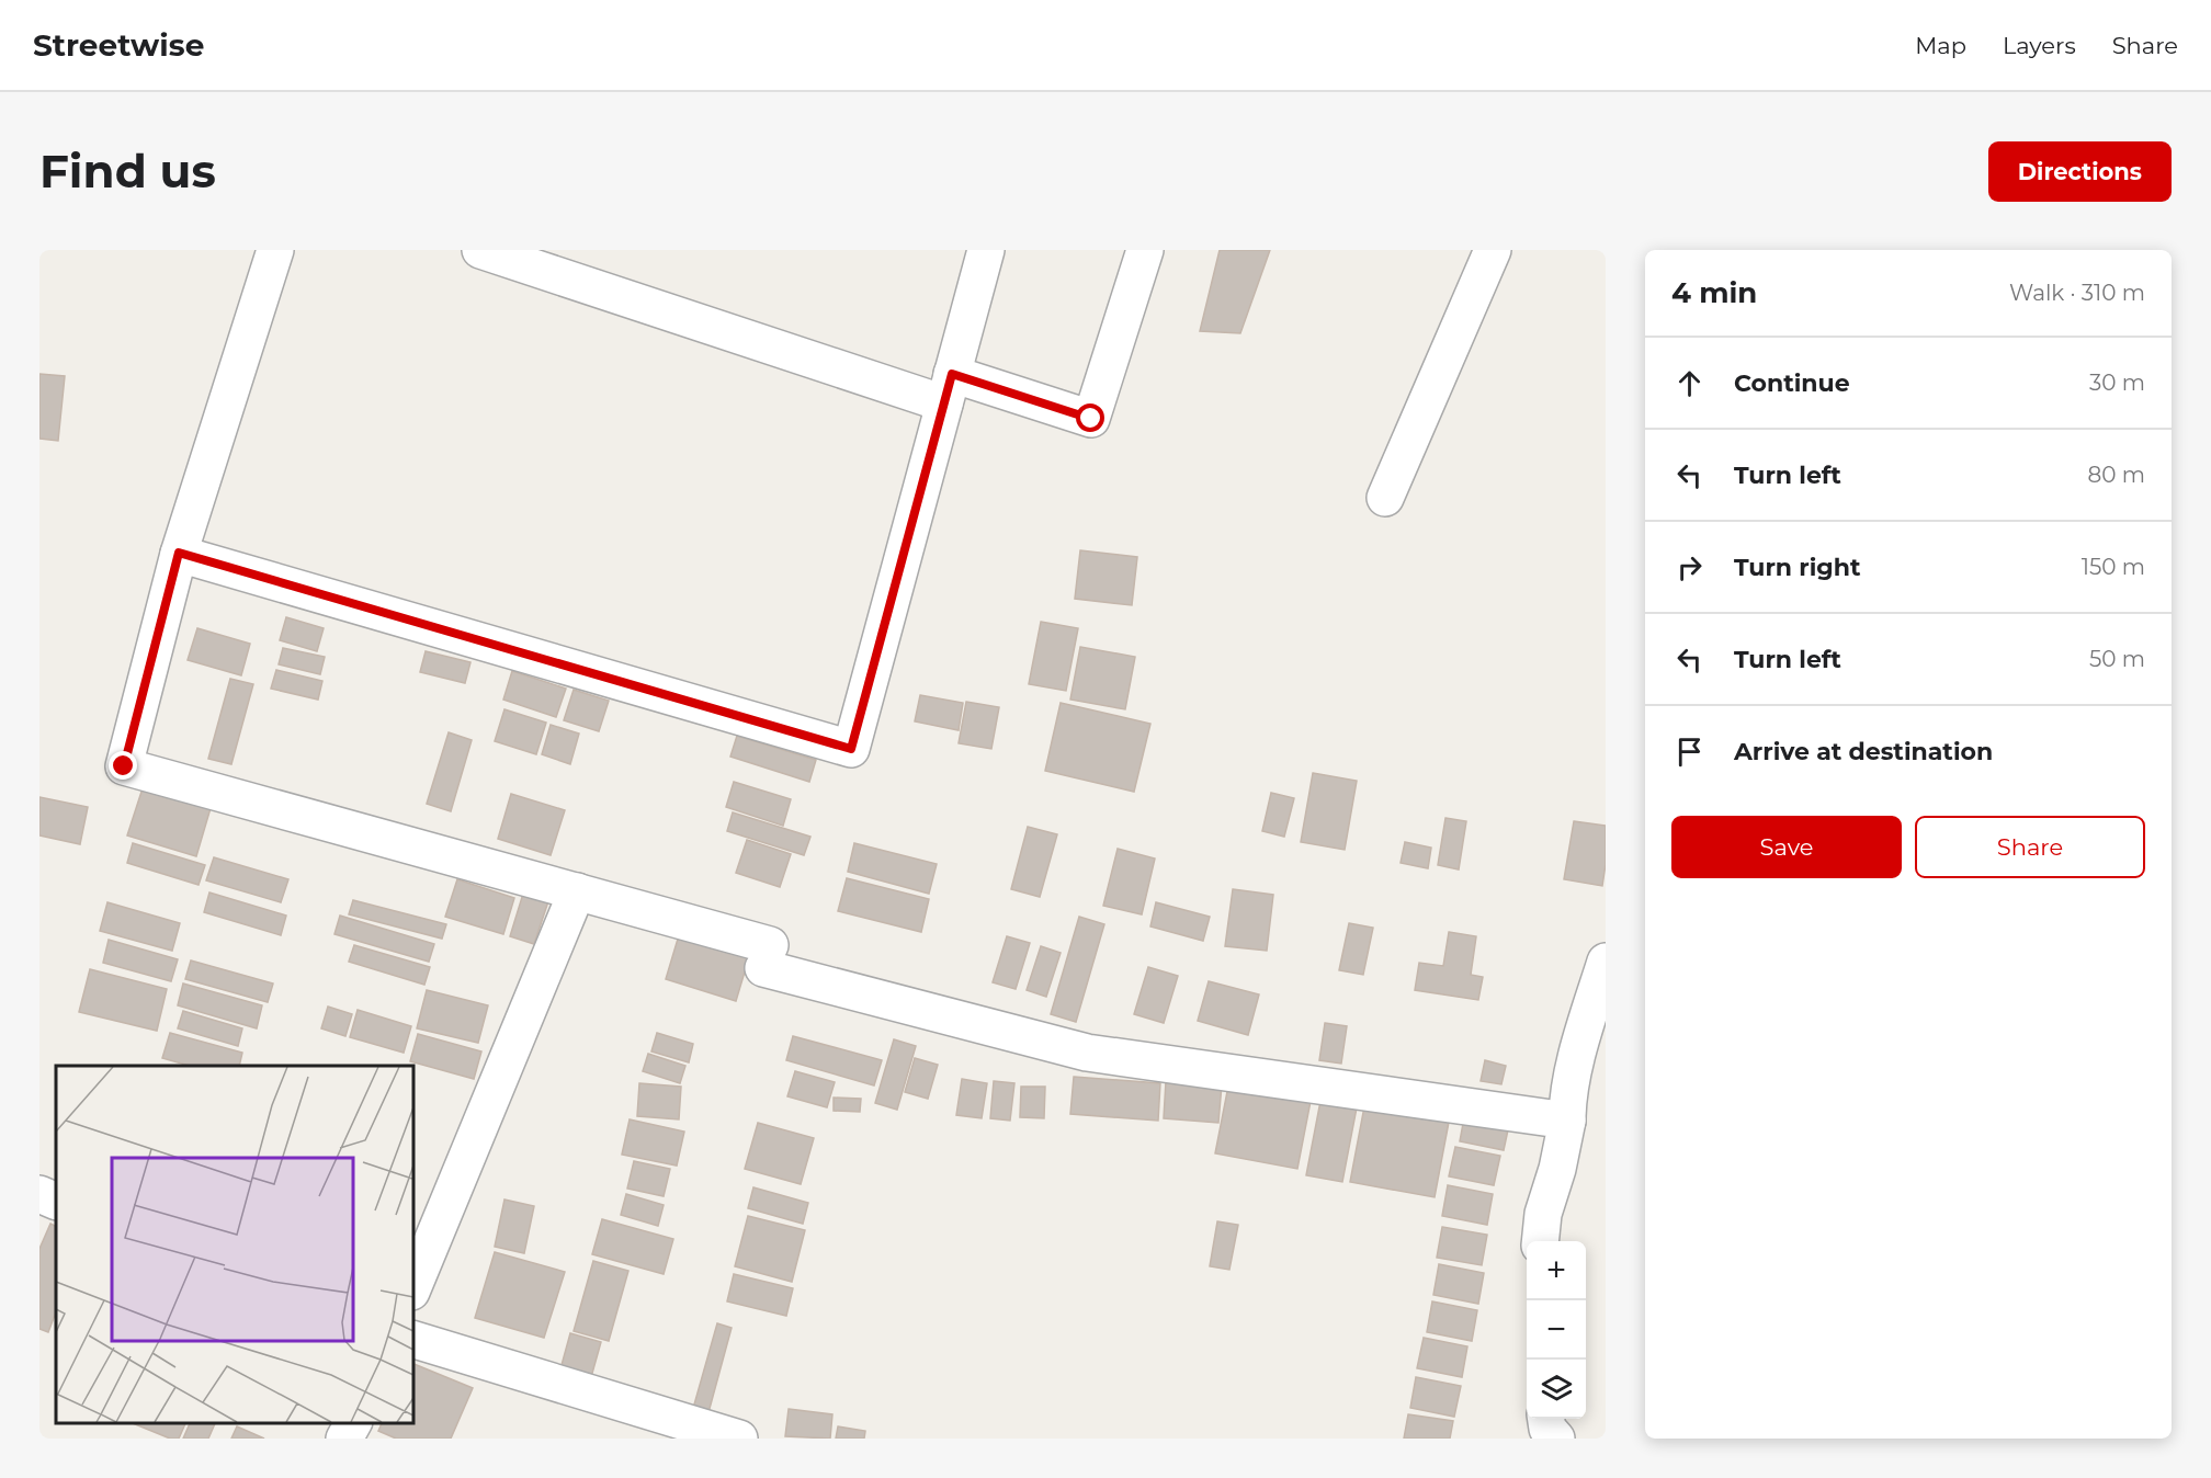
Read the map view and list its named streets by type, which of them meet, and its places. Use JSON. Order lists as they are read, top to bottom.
{
  "page": {
    "header": "Streetwise",
    "nav": ["Map", "Layers", "Share"],
    "buttons": [
      "Directions",
      ["Save", "Share"]
    ],
    "title": "Find us",
    "heading": ["4 min", "Walk · 310 m"],
    "list": [
      ["Continue", "30 m"],
      ["Turn left", "80 m"],
      ["Turn right", "150 m"],
      ["Turn left", "50 m"],
      "Arrive at destination"
    ],
    "map_buttons": ["+", "−"]
  }
}
